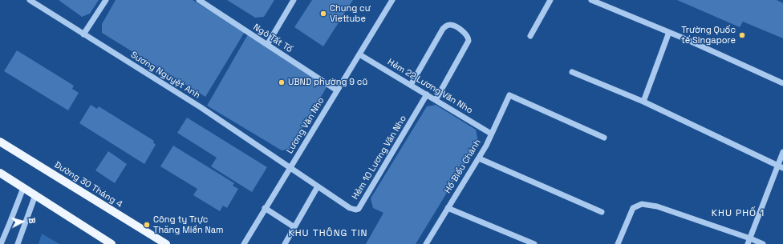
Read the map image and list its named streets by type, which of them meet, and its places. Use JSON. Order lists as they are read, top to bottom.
{
  "streets": {
    "main road": ["Đường 30 Tháng 4"],
    "street": [
      "Ngô Tất Tố",
      "Sương Nguyệt Anh",
      "Hẻm 22 Lương Văn Nho",
      "Lương Văn Nho",
      "Hẻm 10 Lương Văn Nho",
      "Hồ Biểu Chánh"
    ]
  },
  "crossings": [
    ["Ngô Tất Tố", "Lương Văn Nho"],
    ["Sương Nguyệt Anh", "Lương Văn Nho"],
    ["Sương Nguyệt Anh", "Hẻm 10 Lương Văn Nho"],
    ["Hẻm 22 Lương Văn Nho", "Lương Văn Nho"],
    ["Hẻm 22 Lương Văn Nho", "Hẻm 10 Lương Văn Nho"],
    ["Hẻm 22 Lương Văn Nho", "Hồ Biểu Chánh"],
    ["Lương Văn Nho", "Hẻm 10 Lương Văn Nho"]
  ],
  "districts": ["KHU PHỐ 1", "KHU THÔNG TIN"],
  "places": [
    "Chung cư Viettube",
    "Trường Quốc tế Singapore",
    "UBND phường 9 cũ",
    "Công ty Trực Thăng Miền Nam"
  ],
  "north": "right"
}
